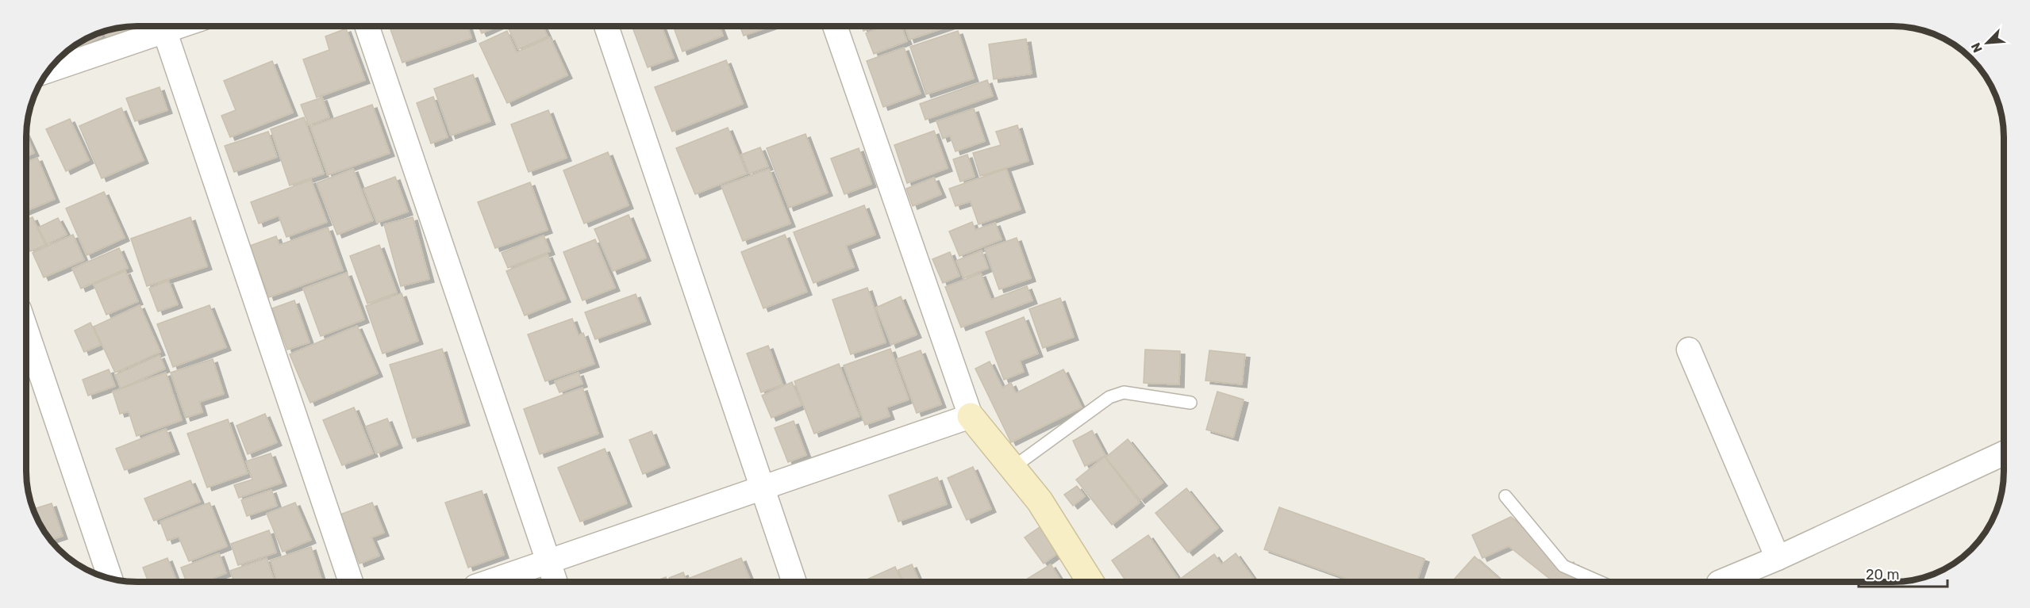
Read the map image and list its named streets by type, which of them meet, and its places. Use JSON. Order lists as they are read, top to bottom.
{
  "scale_bar": "20 m",
  "north": "bottom left"
}
